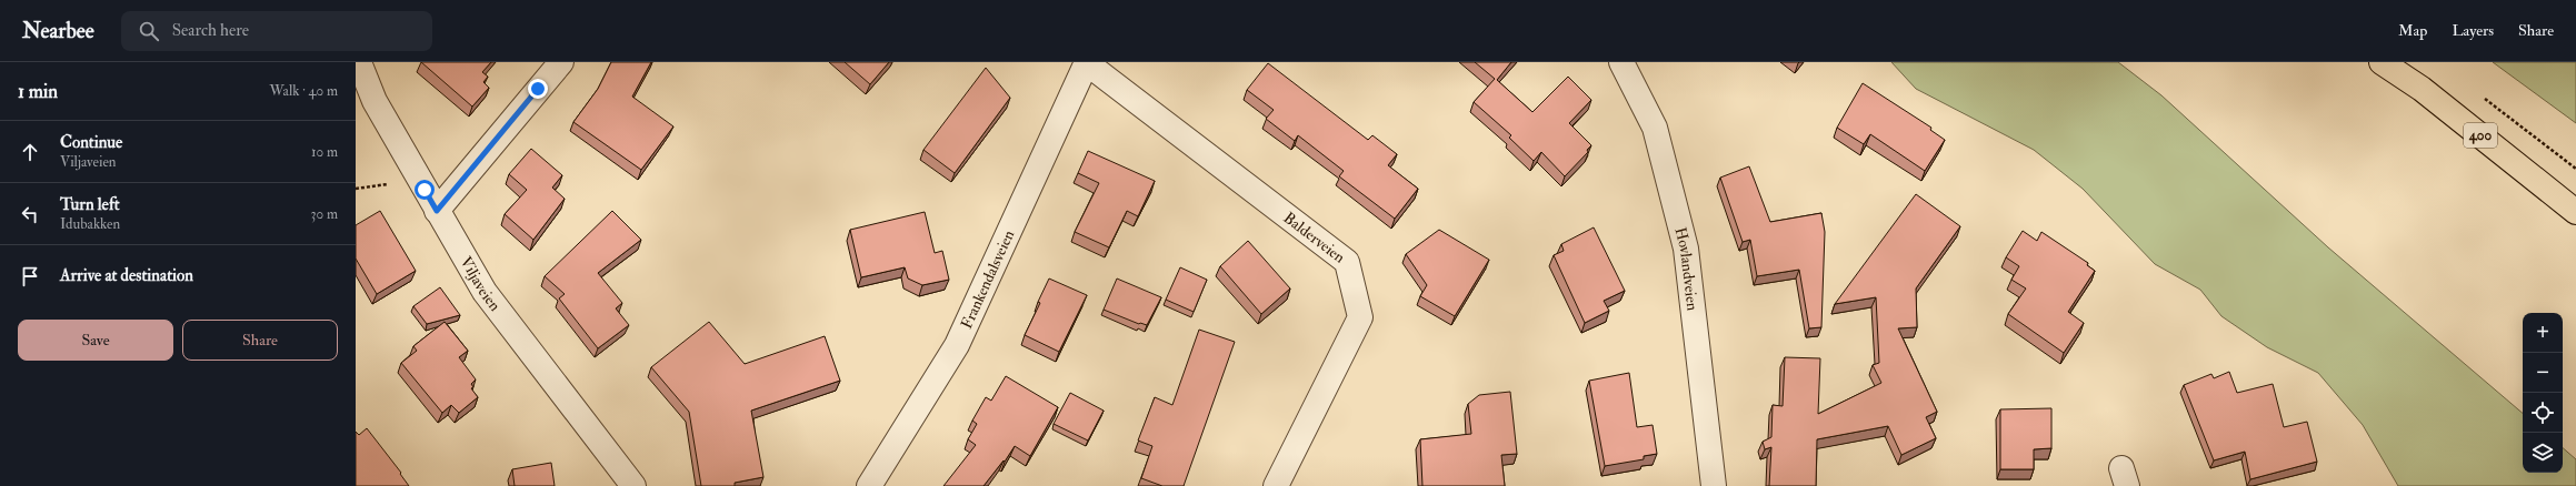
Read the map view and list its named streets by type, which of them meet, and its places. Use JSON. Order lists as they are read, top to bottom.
{
  "streets": {
    "highway": ["400"],
    "street": [
      "Balderveien",
      "Hovlandveien",
      "Frankendalsveien",
      "Viljaveien"
    ]
  },
  "crossings": [
    ["Balderveien", "Frankendalsveien"]
  ],
  "page": {
    "header": "Nearbee",
    "search": "Search here",
    "nav": ["Map", "Layers", "Share"],
    "heading": ["1 min", "Walk · 40 m"],
    "list": [
      ["Continue", "Viljaveien", "10 m"],
      ["Turn left", "Idubakken", "30 m"],
      "Arrive at destination"
    ],
    "buttons": ["Save", "Share"],
    "map_buttons": ["+", "−"]
  }
}
